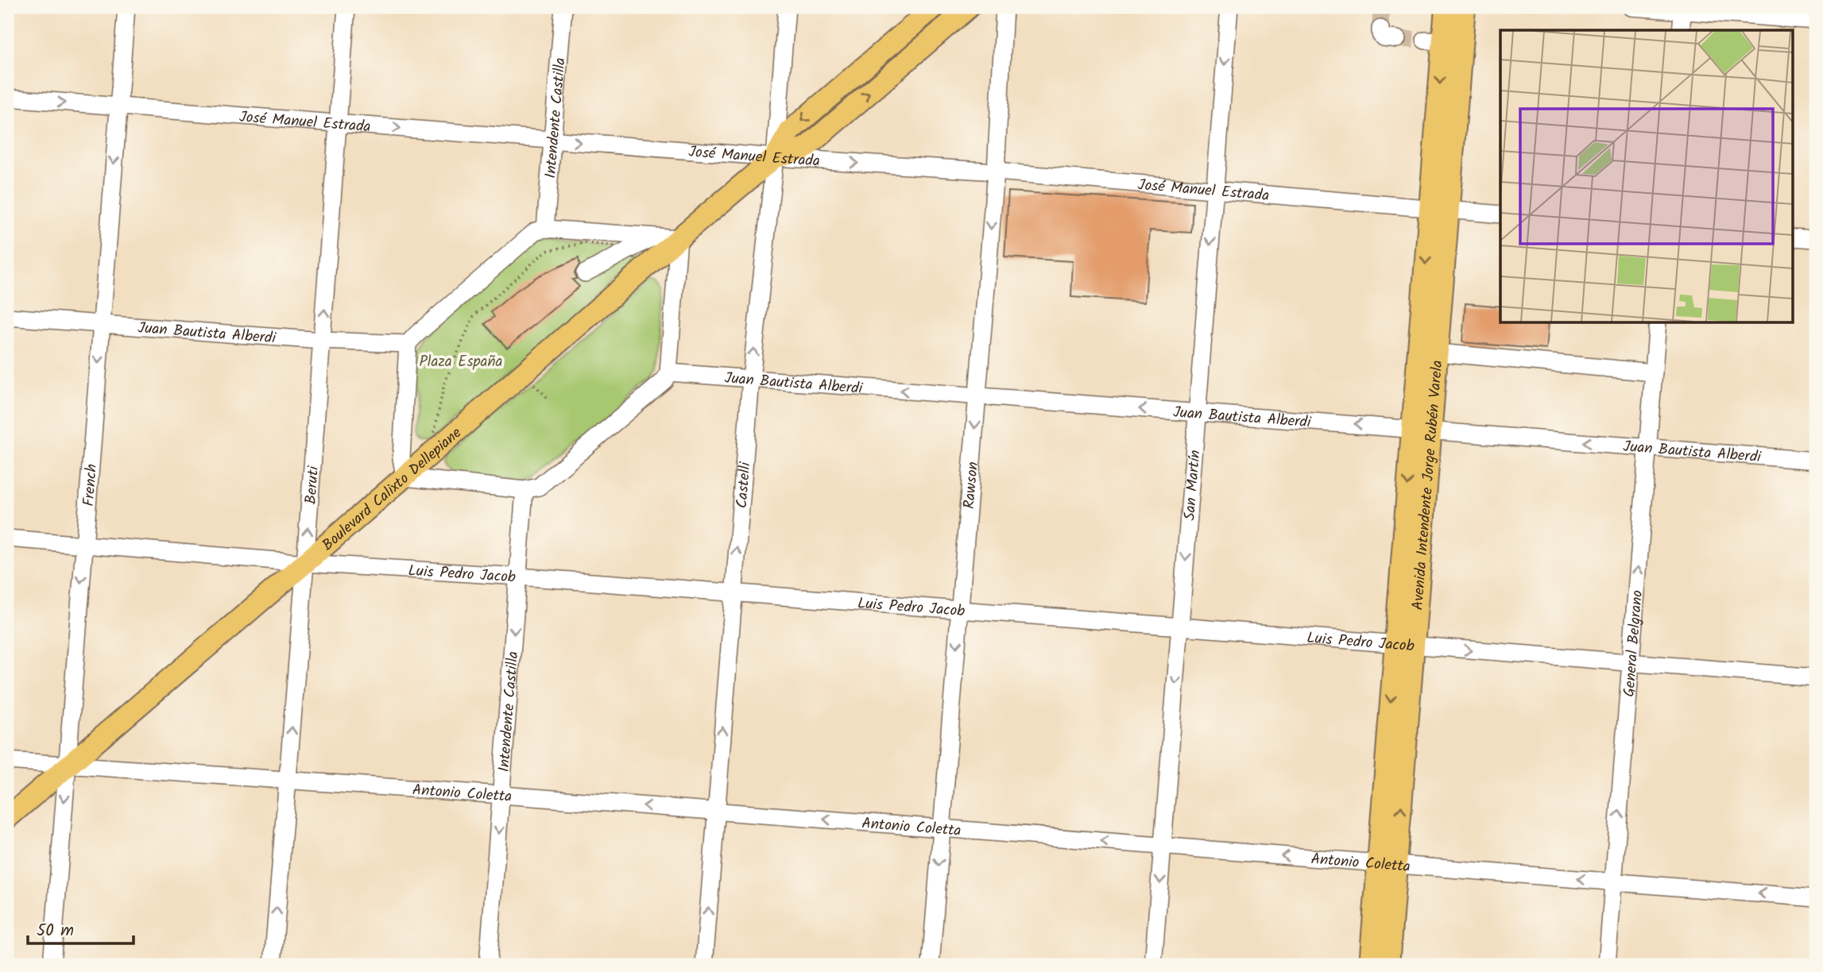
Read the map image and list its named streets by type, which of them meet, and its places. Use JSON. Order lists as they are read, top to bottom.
{
  "streets": {
    "main road": ["Avenida Intendente Jorge Rubén Varela", "Boulevard Calixto Dellepiane"],
    "street": [
      "Intendente Castilla",
      "José Manuel Estrada",
      "Juan Bautista Alberdi",
      "French",
      "Beruti",
      "Castelli",
      "Rawson",
      "San Martín",
      "Luis Pedro Jacob",
      "General Belgrano",
      "Antonio Coletta"
    ]
  },
  "crossings": [
    ["Intendente Castilla", "José Manuel Estrada"],
    ["Intendente Castilla", "Luis Pedro Jacob"],
    ["Intendente Castilla", "Antonio Coletta"],
    ["José Manuel Estrada", "French"],
    ["José Manuel Estrada", "Beruti"],
    ["José Manuel Estrada", "Castelli"],
    ["José Manuel Estrada", "Rawson"],
    ["José Manuel Estrada", "San Martín"],
    ["José Manuel Estrada", "Avenida Intendente Jorge Rubén Varela"],
    ["José Manuel Estrada", "Boulevard Calixto Dellepiane"],
    ["Juan Bautista Alberdi", "French"],
    ["Juan Bautista Alberdi", "Beruti"],
    ["Juan Bautista Alberdi", "Castelli"],
    ["Juan Bautista Alberdi", "Rawson"],
    ["Juan Bautista Alberdi", "San Martín"],
    ["Juan Bautista Alberdi", "Avenida Intendente Jorge Rubén Varela"],
    ["Juan Bautista Alberdi", "General Belgrano"],
    ["French", "Boulevard Calixto Dellepiane"],
    ["French", "Luis Pedro Jacob"],
    ["French", "Antonio Coletta"],
    ["Beruti", "Boulevard Calixto Dellepiane"],
    ["Beruti", "Luis Pedro Jacob"],
    ["Beruti", "Antonio Coletta"],
    ["Castelli", "Boulevard Calixto Dellepiane"],
    ["Castelli", "Luis Pedro Jacob"],
    ["Castelli", "Antonio Coletta"],
    ["Rawson", "Luis Pedro Jacob"],
    ["Rawson", "Antonio Coletta"],
    ["San Martín", "Luis Pedro Jacob"],
    ["San Martín", "Antonio Coletta"],
    ["Avenida Intendente Jorge Rubén Varela", "Luis Pedro Jacob"],
    ["Avenida Intendente Jorge Rubén Varela", "Antonio Coletta"],
    ["Boulevard Calixto Dellepiane", "Luis Pedro Jacob"],
    ["Boulevard Calixto Dellepiane", "Antonio Coletta"],
    ["Luis Pedro Jacob", "General Belgrano"],
    ["General Belgrano", "Antonio Coletta"]
  ],
  "one_way": [
    "Intendente Castilla",
    "José Manuel Estrada",
    "Juan Bautista Alberdi",
    "French",
    "Beruti",
    "Castelli",
    "Rawson",
    "San Martín",
    "General Belgrano",
    "Antonio Coletta"
  ],
  "parks": ["Plaza España"],
  "scale_bar": "50 m"
}
